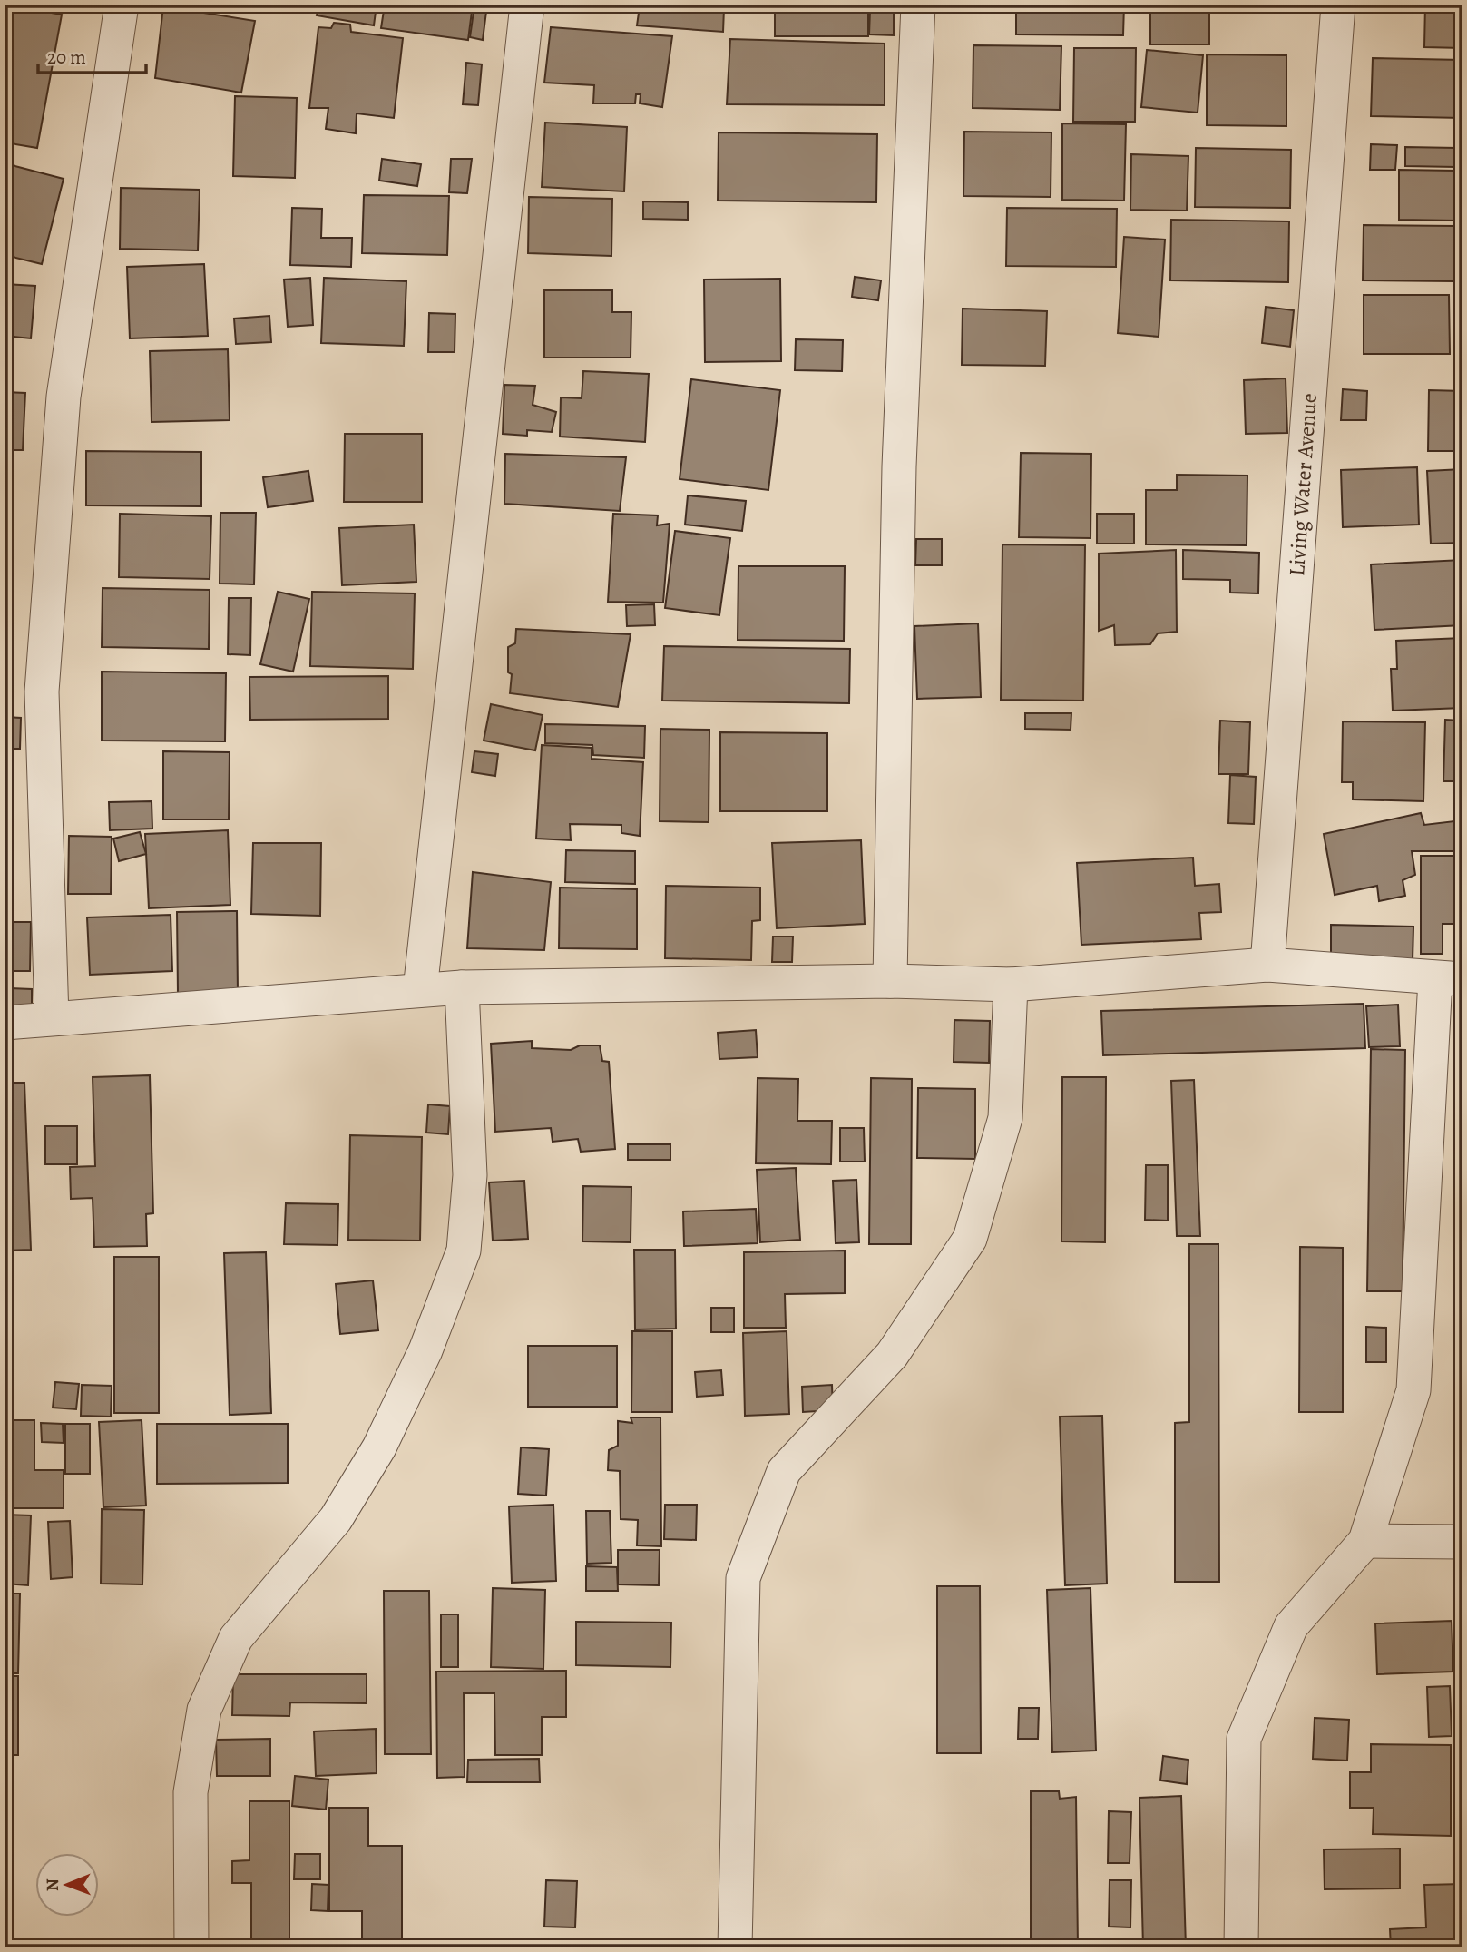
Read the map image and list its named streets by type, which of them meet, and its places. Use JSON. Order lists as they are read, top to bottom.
{
  "streets": {
    "street": ["Living Water Avenue"]
  },
  "scale_bar": "20 m",
  "north": "left"
}
